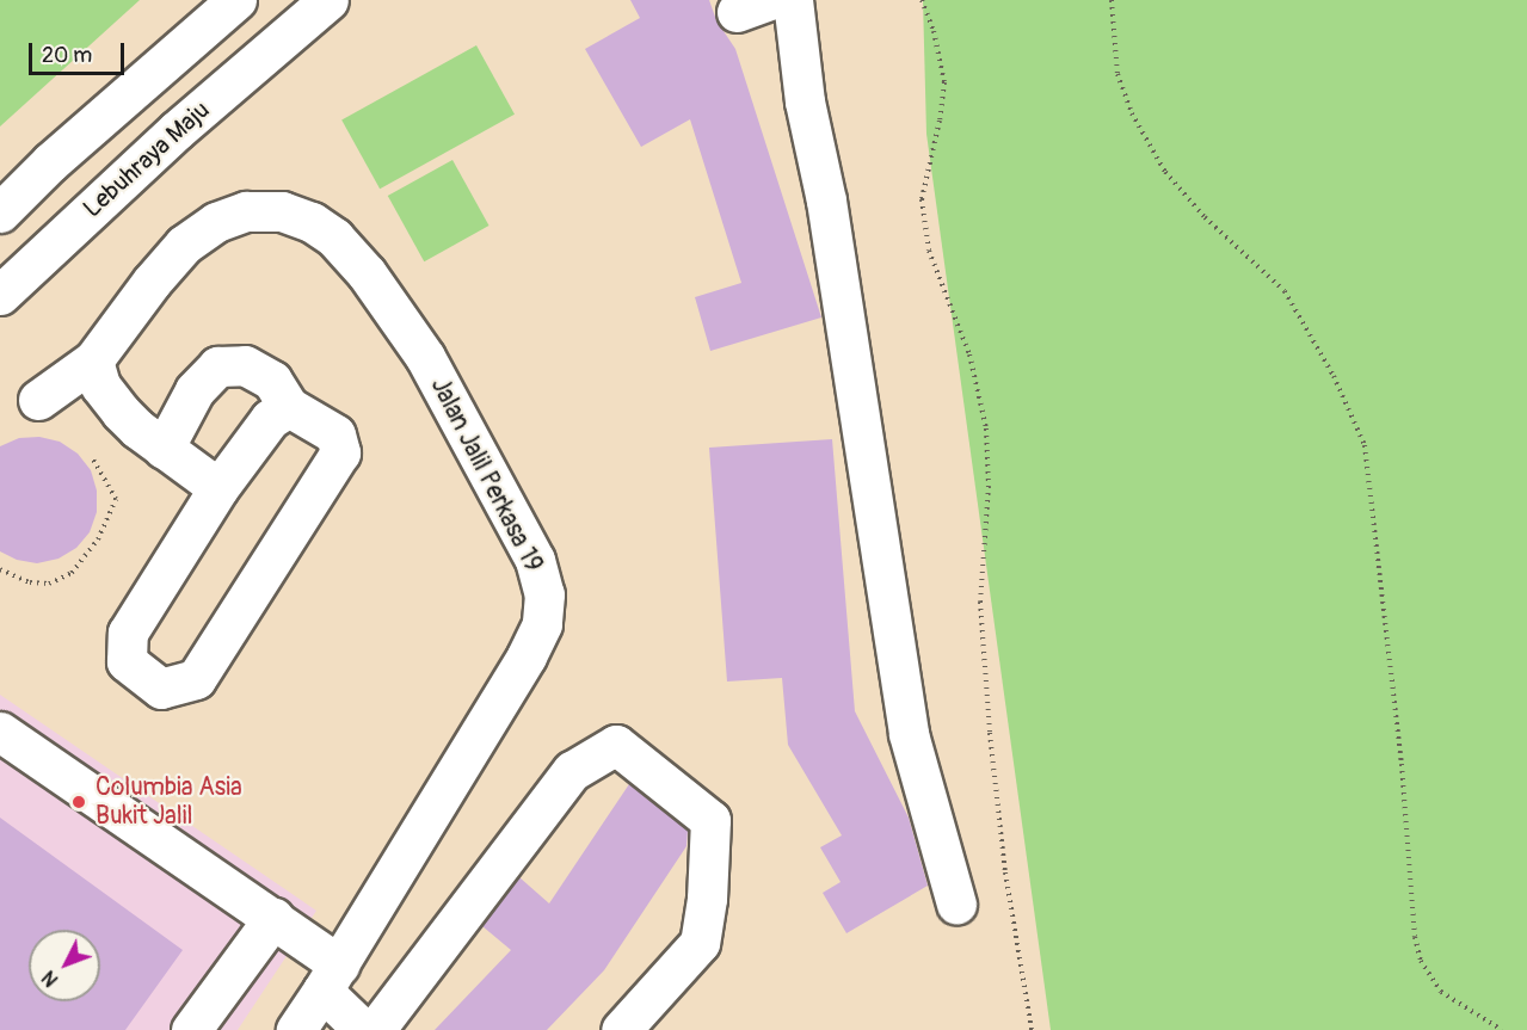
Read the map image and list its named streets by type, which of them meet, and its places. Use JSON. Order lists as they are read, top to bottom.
{
  "streets": {
    "main road": ["Lebuhraya Maju", "Jalan Jalil Perkasa 19"]
  },
  "places": ["Columbia Asia Bukit Jalil"],
  "scale_bar": "20 m",
  "north": "bottom left"
}
